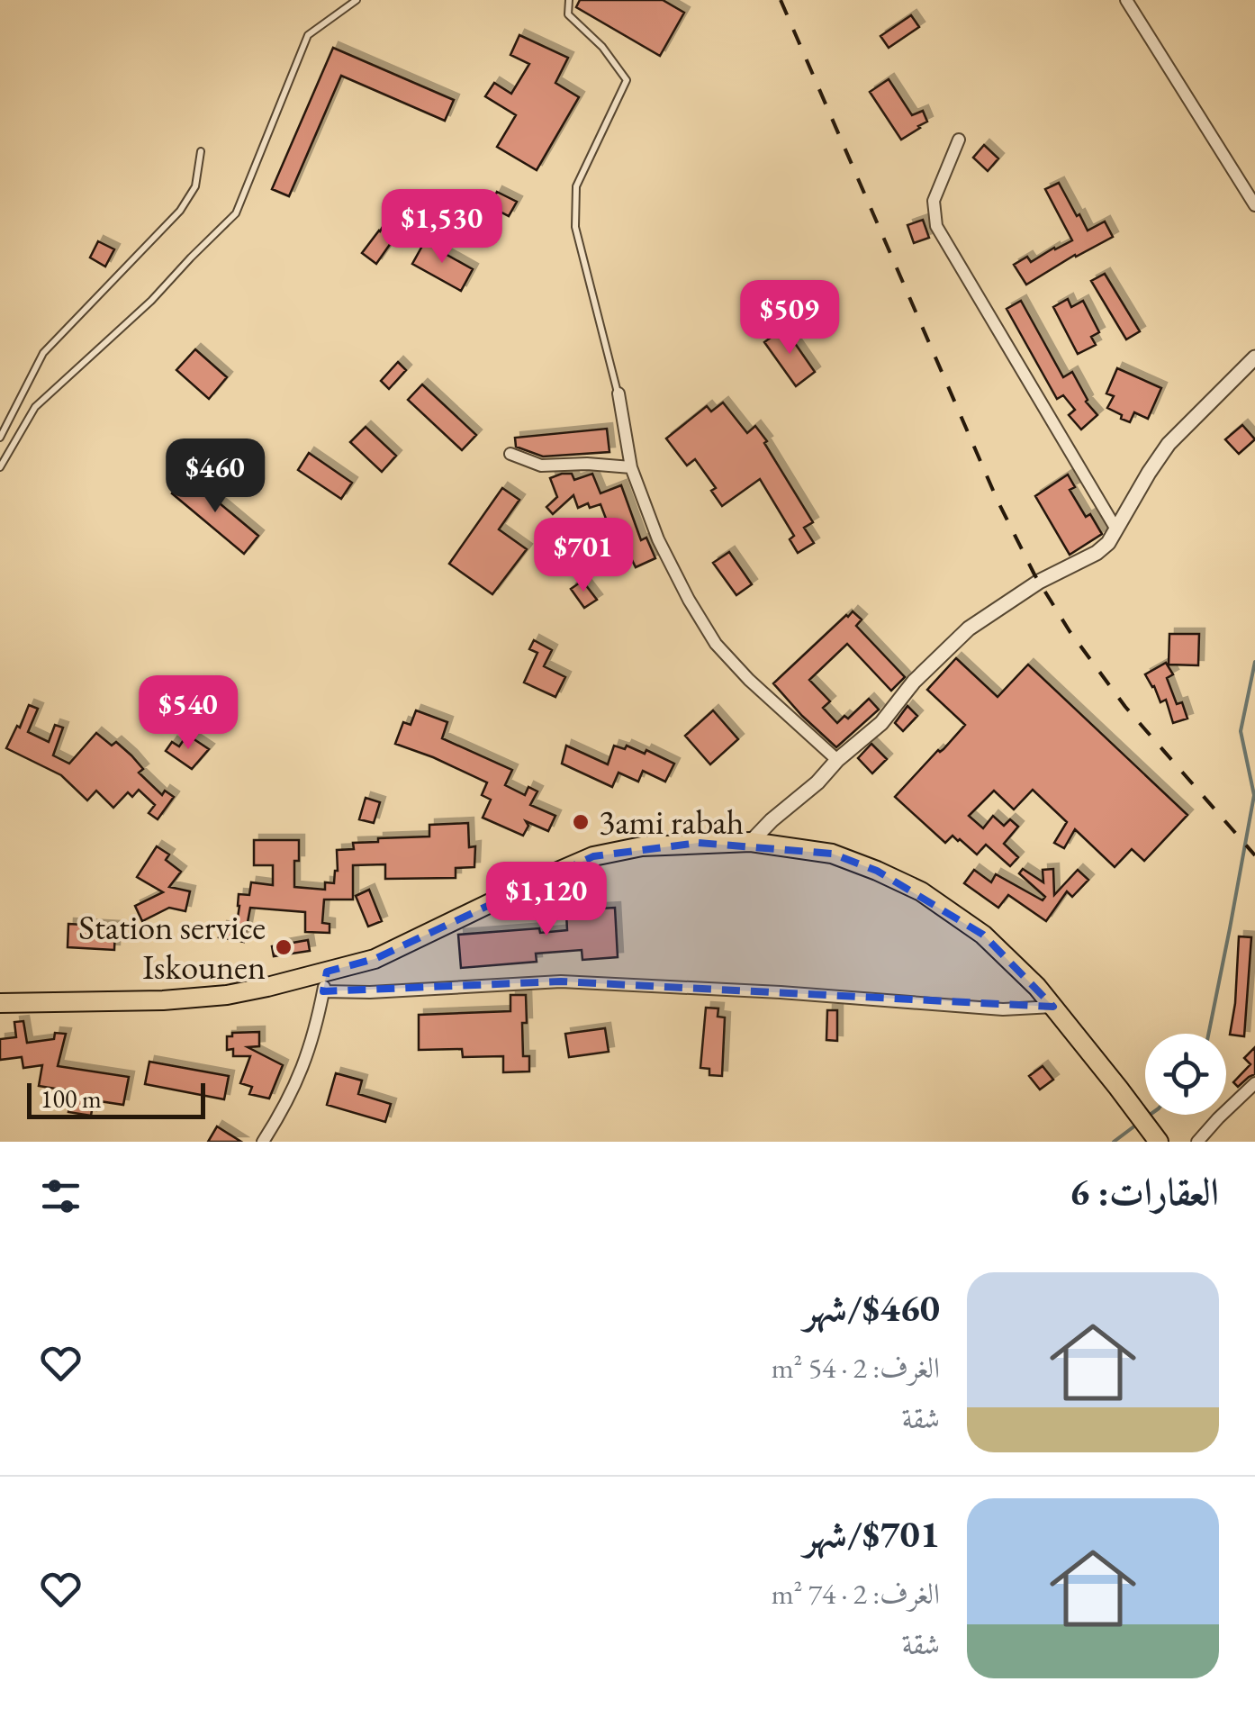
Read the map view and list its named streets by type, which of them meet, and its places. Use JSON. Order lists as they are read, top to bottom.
{
  "places": ["3ami rabah", "Station service Iskounen"],
  "scale_bar": "100 m",
  "page": {
    "price": [
      "$1,530",
      "$509",
      "$460",
      "$701",
      "$540",
      "$1,120"
    ],
    "scale": "100 m",
    "heading": "العقارات: 6",
    "list": [
      {
        "name": "$460/شهر",
        "note": "الغرف: 2 · 54 m² · شقة"
      },
      {
        "name": "$701/شهر",
        "note": "الغرف: 2 · 74 m² · شقة"
      }
    ]
  }
}
